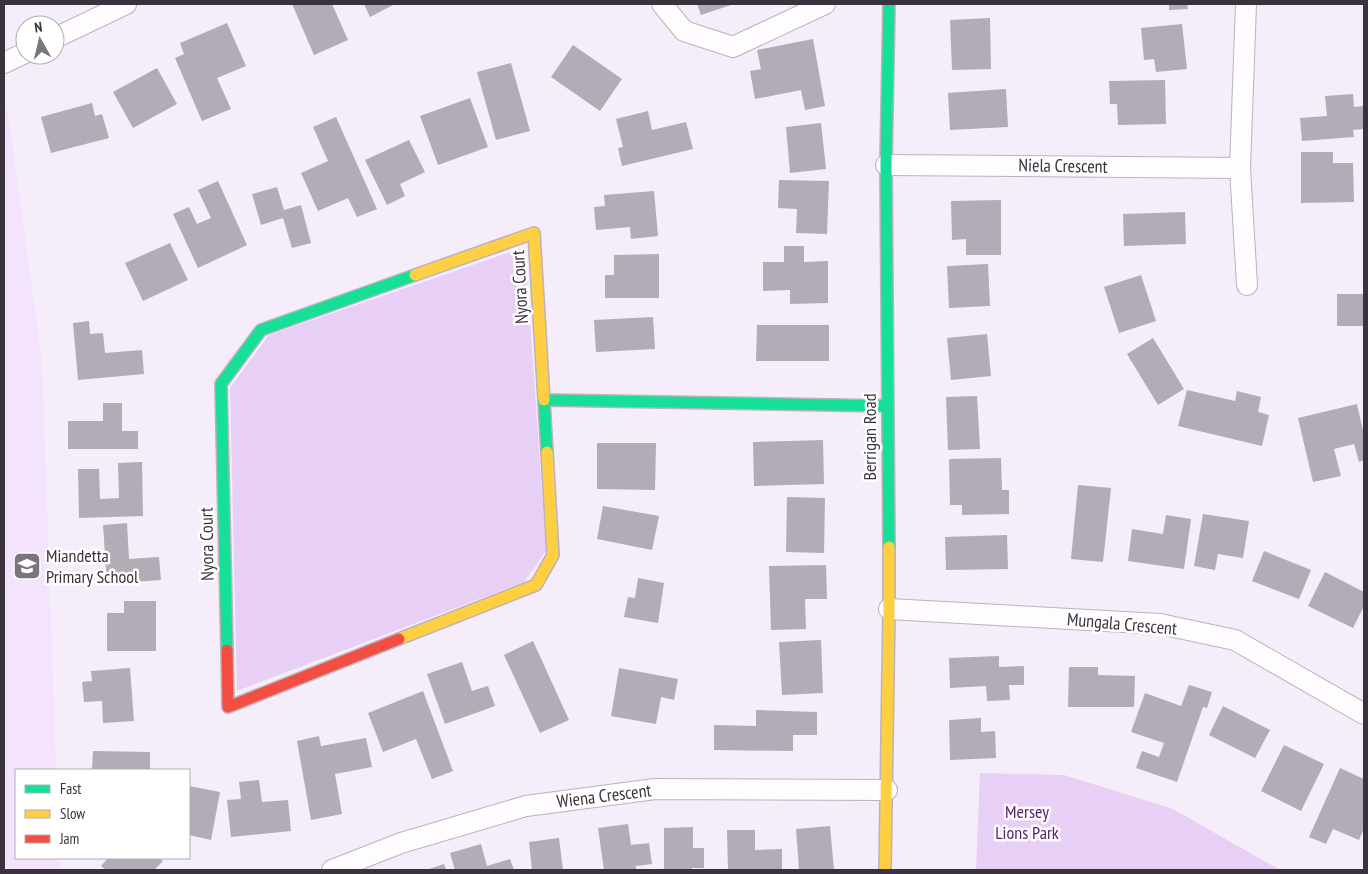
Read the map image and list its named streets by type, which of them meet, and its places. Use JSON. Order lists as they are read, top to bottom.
{
  "streets": {
    "street": [
      "Niela Crescent",
      "Nyora Court",
      "Berrigan Road",
      "Mungala Crescent",
      "Wiena Crescent"
    ]
  },
  "crossings": [
    ["Niela Crescent", "Berrigan Road"],
    ["Berrigan Road", "Mungala Crescent"],
    ["Berrigan Road", "Wiena Crescent"]
  ],
  "parks": ["Mersey Lions Park"],
  "places": {
    "school or university": ["Miandetta Primary School"]
  },
  "legend": ["Fast", "Slow", "Jam"],
  "north": "top"
}
